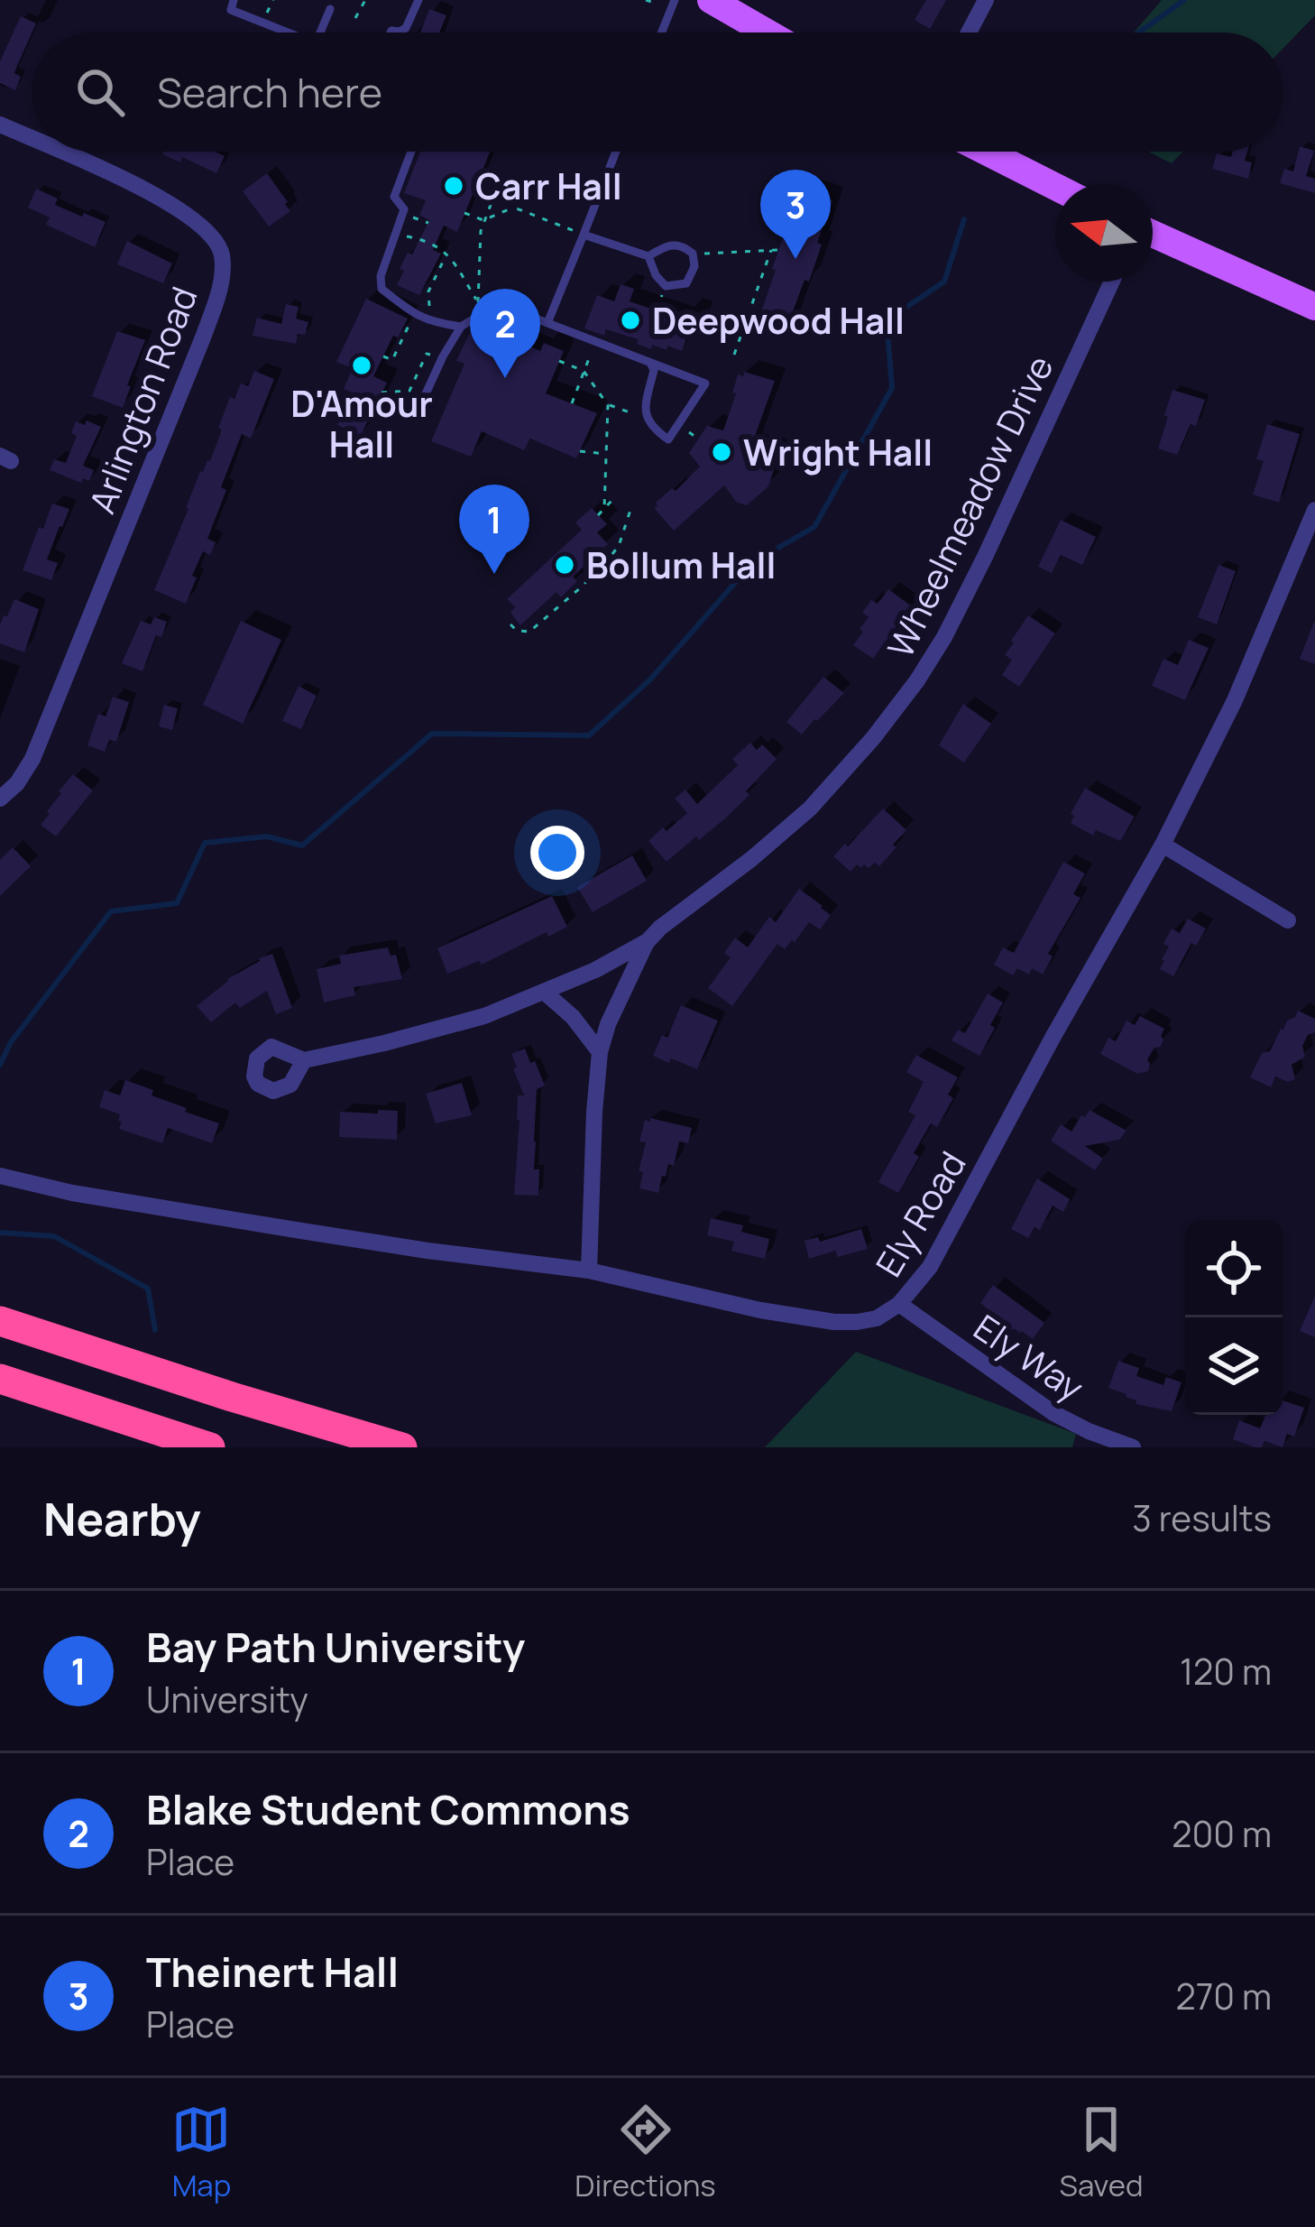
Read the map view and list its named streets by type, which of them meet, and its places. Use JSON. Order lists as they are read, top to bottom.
{
  "streets": {
    "street": [
      "Arlington Road",
      "Wheelmeadow Drive",
      "Ely Road",
      "Ely Way"
    ]
  },
  "crossings": [
    ["Ely Road", "Ely Way"]
  ],
  "places": [
    "Carr Hall",
    "Deepwood Hall",
    "D'Amour Hall",
    "Wright Hall",
    "Bollum Hall"
  ],
  "north": "left",
  "page": {
    "search": "Search here",
    "pins": ["3", "2", "1"],
    "heading": ["Nearby", "3 results"],
    "list": [
      {
        "mark": "1",
        "name": "Bay Path University",
        "note": "University",
        "value": "120 m"
      },
      {
        "mark": "2",
        "name": "Blake Student Commons",
        "note": "Place",
        "value": "200 m"
      },
      {
        "mark": "3",
        "name": "Theinert Hall",
        "note": "Place",
        "value": "270 m"
      }
    ],
    "nav": ["Map", "Directions", "Saved"]
  }
}
